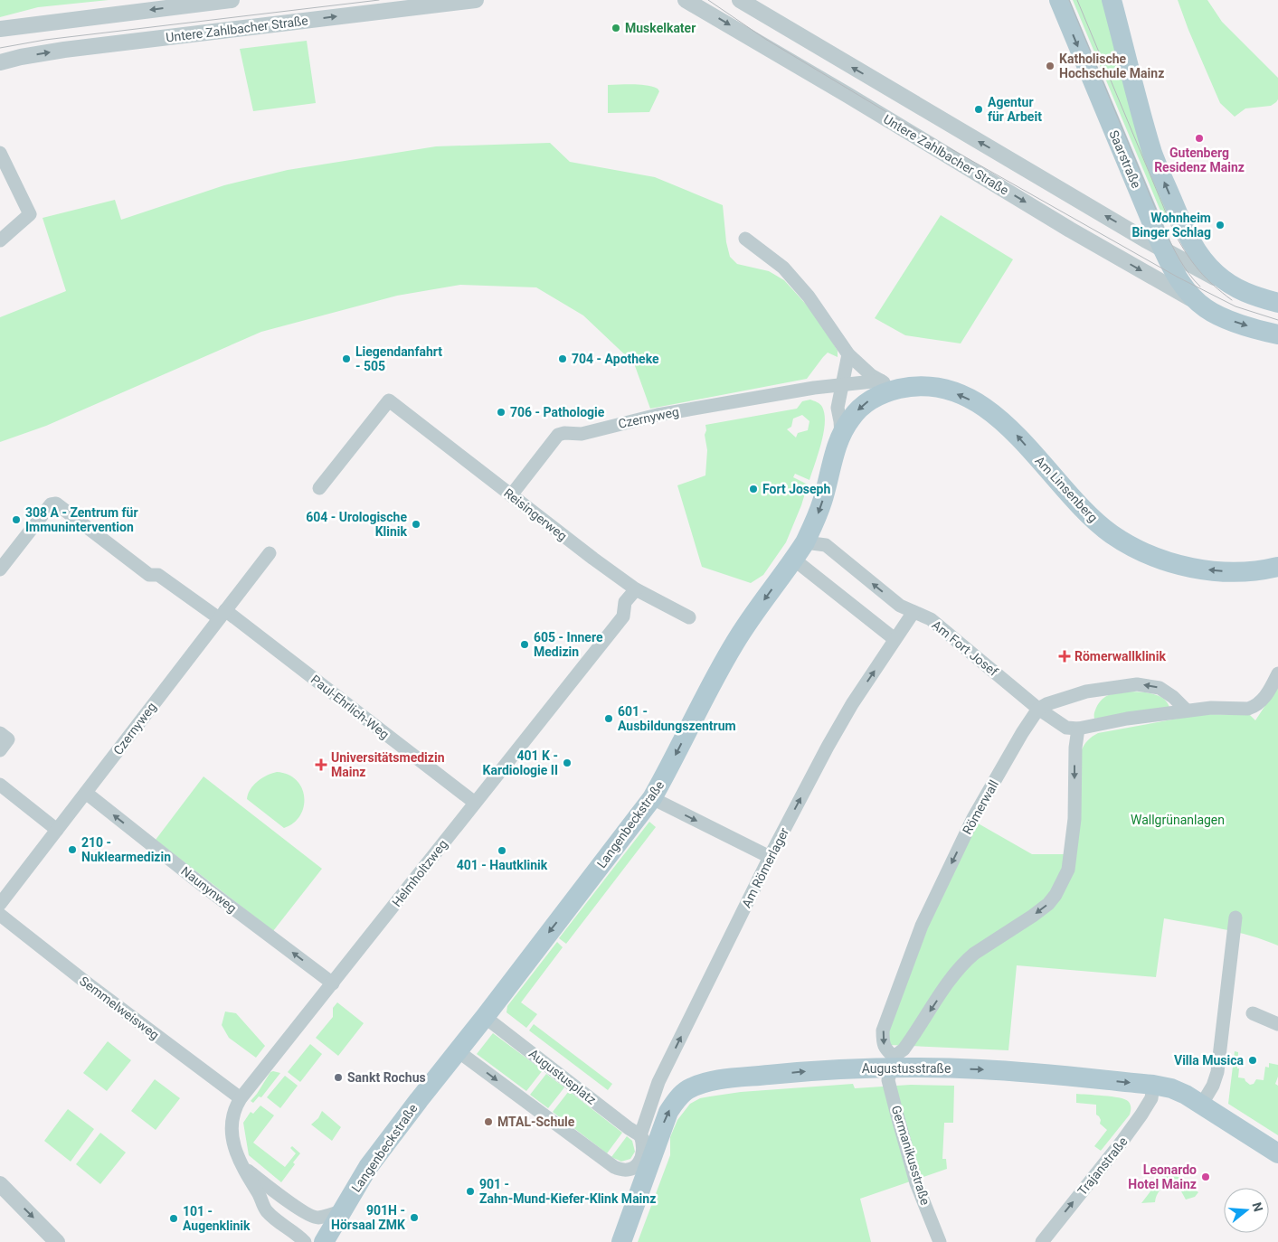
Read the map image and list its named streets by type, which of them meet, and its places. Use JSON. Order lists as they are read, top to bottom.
{
  "streets": {
    "main road": [
      "Saarstraße",
      "Am Linsenberg",
      "Langenbeckstraße",
      "Augustusstraße"
    ],
    "street": [
      "Untere Zahlbacher Straße",
      "Czernyweg",
      "Reisingerweg",
      "Am Fort Josef",
      "Paul-Ehrlich-Weg",
      "Römerwall",
      "Am Römerlager",
      "Helmholtzweg",
      "Naunynweg",
      "Semmelweisweg",
      "Augustusplatz",
      "Germanikusstraße",
      "Trajanstraße"
    ]
  },
  "crossings": [
    ["Untere Zahlbacher Straße", "Saarstraße"],
    ["Czernyweg", "Am Linsenberg"],
    ["Czernyweg", "Reisingerweg"],
    ["Czernyweg", "Paul-Ehrlich-Weg"],
    ["Czernyweg", "Langenbeckstraße"],
    ["Czernyweg", "Naunynweg"],
    ["Am Linsenberg", "Langenbeckstraße"],
    ["Reisingerweg", "Helmholtzweg"],
    ["Am Fort Josef", "Römerwall"],
    ["Am Fort Josef", "Langenbeckstraße"],
    ["Am Fort Josef", "Am Römerlager"],
    ["Paul-Ehrlich-Weg", "Helmholtzweg"],
    ["Römerwall", "Augustusstraße"],
    ["Römerwall", "Germanikusstraße"],
    ["Langenbeckstraße", "Augustusplatz"],
    ["Am Römerlager", "Augustusplatz"],
    ["Helmholtzweg", "Naunynweg"],
    ["Helmholtzweg", "Semmelweisweg"],
    ["Augustusstraße", "Augustusplatz"],
    ["Augustusstraße", "Germanikusstraße"],
    ["Augustusstraße", "Trajanstraße"]
  ],
  "one_way": [
    "Am Linsenberg",
    "Langenbeckstraße",
    "Am Römerlager",
    "Naunynweg",
    "Augustusstraße",
    "Trajanstraße"
  ],
  "parks": ["Wallgrünanlagen"],
  "places": {
    "other": [
      "Muskelkater",
      "Katholische Hochschule Mainz",
      "Agentur für Arbeit",
      "Gutenberg Residenz Mainz",
      "Wohnheim Binger Schlag",
      "Liegendanfahrt - 505",
      "704 - Apotheke",
      "706 - Pathologie",
      "Fort Joseph",
      "308 A - Zentrum für Immunintervention",
      "604 - Urologische Klinik",
      "605 - Innere Medizin",
      "601 - Ausbildungszentrum",
      "401 K - Kardiologie II",
      "210 - Nuklearmedizin",
      "401 - Hautklinik",
      "Villa Musica",
      "Sankt Rochus",
      "MTAL-Schule",
      "Leonardo Hotel Mainz",
      "901 - Zahn-Mund-Kiefer-Klink Mainz",
      "901H - Hörsaal ZMK",
      "101 - Augenklinik"
    ],
    "health": ["Römerwallklinik", "Universitätsmedizin Mainz"]
  },
  "north": "right"
}
